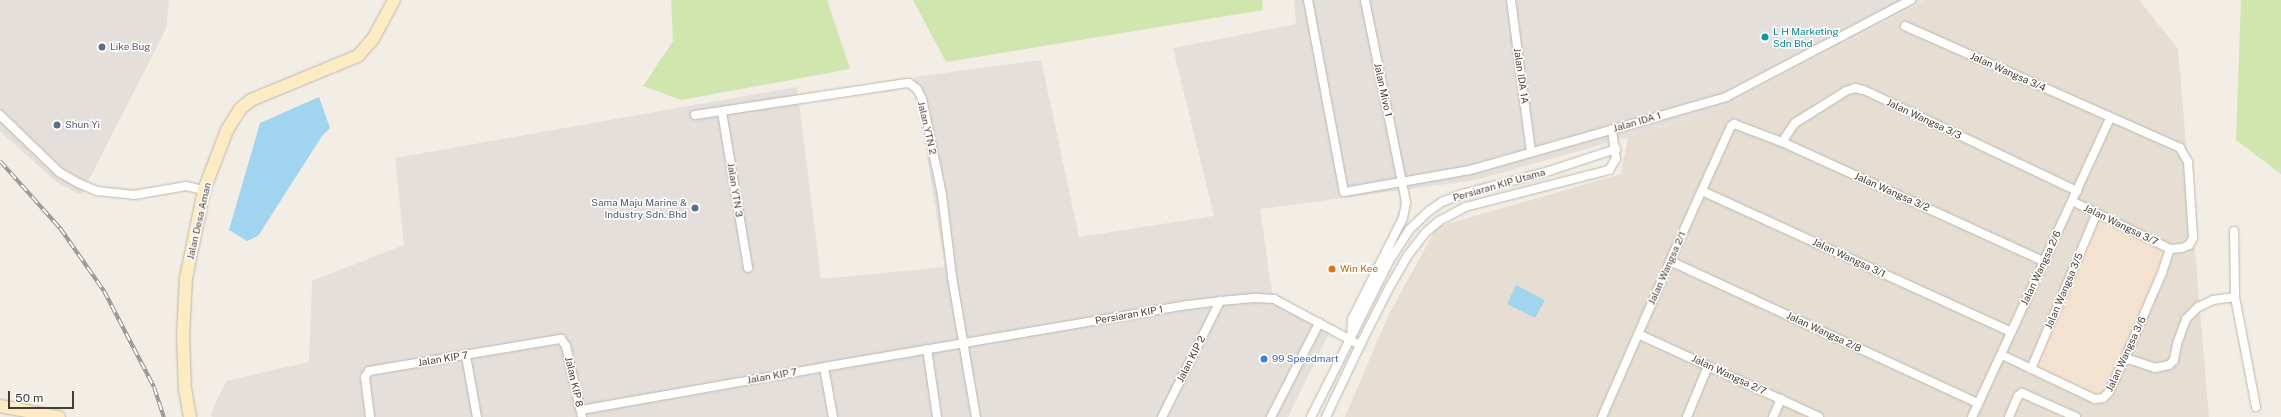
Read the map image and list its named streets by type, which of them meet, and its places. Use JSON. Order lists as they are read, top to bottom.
{
  "streets": {
    "street": [
      "Jalan Wangsa 3/4",
      "Jalan IDA 1A",
      "Jalan Mivo 1",
      "Jalan Wangsa 3/3",
      "Jalan IDA 1",
      "Jalan YTN 2",
      "Persiaran KIP Utama",
      "Jalan YTN 3",
      "Jalan Wangsa 3/2",
      "Jalan Desa Aman",
      "Jalan Wangsa 3/7",
      "Jalan Wangsa 3/1",
      "Jalan Wangsa 2/1",
      "Jalan Wangsa 2/6",
      "Jalan Wangsa 3/5",
      "Persiaran KIP 1",
      "Jalan Wangsa 2/8",
      "Jalan Wangsa 3/6",
      "Jalan KIP 7",
      "Jalan KIP 2",
      "Jalan Wangsa 2/7",
      "Jalan KIP 8"
    ]
  },
  "crossings": [
    ["Jalan Wangsa 3/4", "Jalan Wangsa 3/7"],
    ["Jalan Wangsa 3/4", "Jalan Wangsa 2/6"],
    ["Jalan Wangsa 3/4", "Jalan Wangsa 3/6"],
    ["Jalan IDA 1A", "Jalan IDA 1"],
    ["Jalan Mivo 1", "Jalan IDA 1"],
    ["Jalan Mivo 1", "Persiaran KIP Utama"],
    ["Jalan Mivo 1", "Persiaran KIP 1"],
    ["Jalan Wangsa 3/3", "Jalan Wangsa 3/2"],
    ["Jalan Wangsa 3/3", "Jalan Wangsa 2/6"],
    ["Jalan IDA 1", "Persiaran KIP Utama"],
    ["Jalan YTN 2", "Jalan YTN 3"],
    ["Jalan YTN 2", "Persiaran KIP 1"],
    ["Jalan YTN 2", "Jalan KIP 7"],
    ["Persiaran KIP Utama", "Persiaran KIP 1"],
    ["Jalan Wangsa 3/2", "Jalan Wangsa 2/1"],
    ["Jalan Wangsa 3/2", "Jalan Wangsa 2/6"],
    ["Jalan Wangsa 3/7", "Jalan Wangsa 2/6"],
    ["Jalan Wangsa 3/7", "Jalan Wangsa 3/5"],
    ["Jalan Wangsa 3/7", "Jalan Wangsa 3/6"],
    ["Jalan Wangsa 3/1", "Jalan Wangsa 2/1"],
    ["Jalan Wangsa 3/1", "Jalan Wangsa 2/6"],
    ["Jalan Wangsa 2/1", "Jalan Wangsa 2/8"],
    ["Jalan Wangsa 2/1", "Jalan Wangsa 2/7"],
    ["Jalan Wangsa 2/6", "Jalan Wangsa 2/8"],
    ["Jalan Wangsa 2/6", "Jalan Wangsa 3/6"],
    ["Jalan Wangsa 3/5", "Jalan Wangsa 3/6"],
    ["Persiaran KIP 1", "Jalan KIP 7"],
    ["Persiaran KIP 1", "Jalan KIP 2"],
    ["Jalan KIP 7", "Jalan KIP 8"]
  ],
  "places": [
    "L H Marketing Sdn Bhd",
    "Like Bug",
    "Shun Yi",
    "Sama Maju Marine & Industry Sdn. Bhd",
    "Win Kee",
    "99 Speedmart"
  ],
  "scale_bar": "50 m"
}
